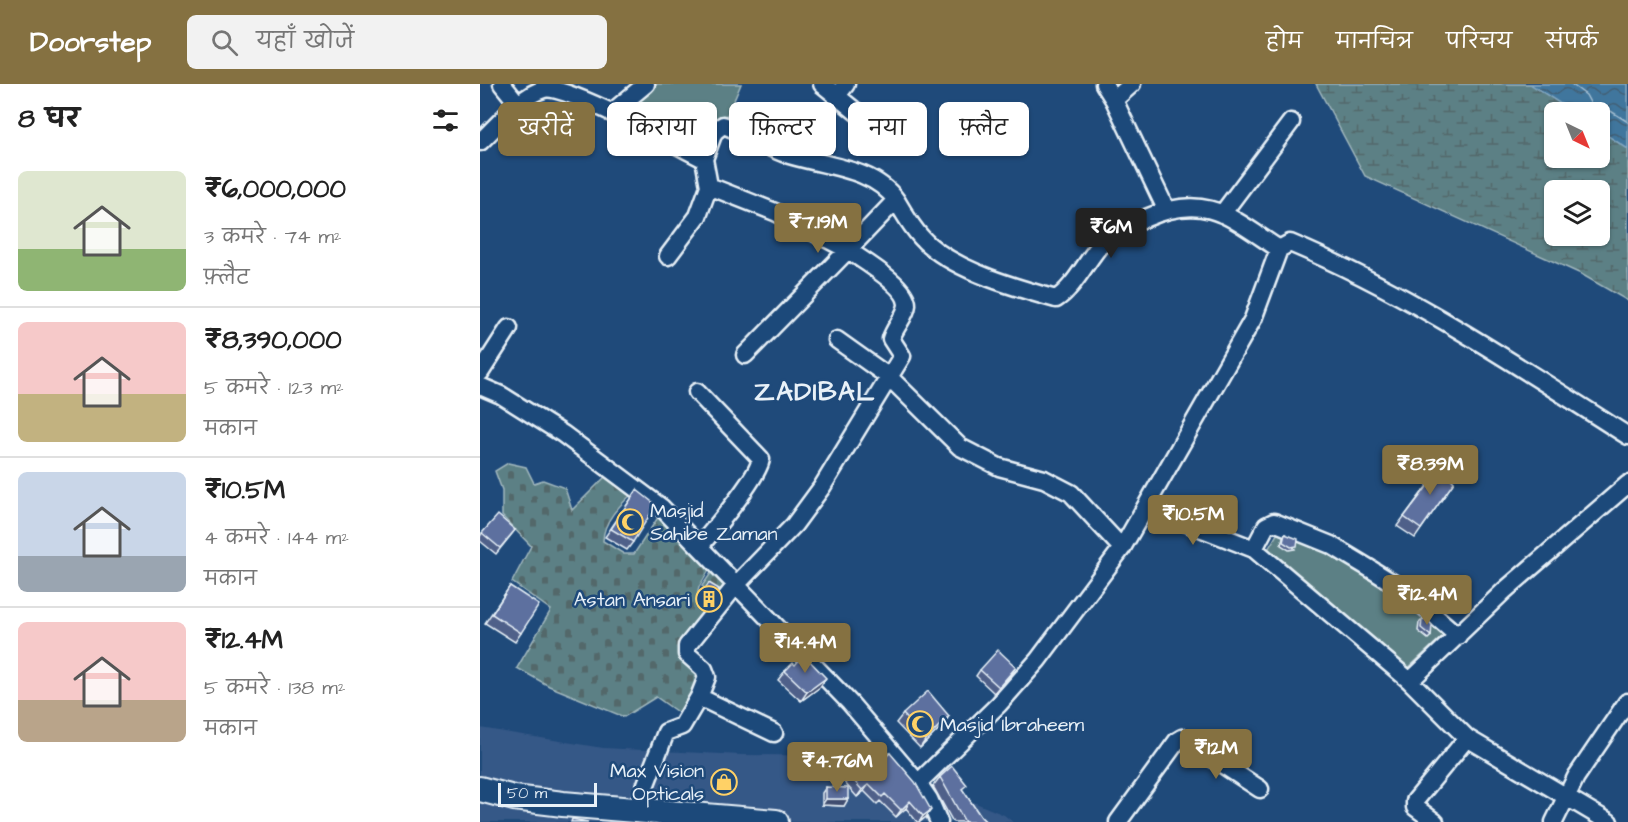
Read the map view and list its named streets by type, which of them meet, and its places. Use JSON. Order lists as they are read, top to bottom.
{
  "districts": ["ZADIBAL"],
  "places": {
    "mosque": ["Masjid Sahibe Zaman", "Masjid Ibraheem"],
    "building": ["Astan Ansari"],
    "shop": ["Max Vision Opticals"]
  },
  "scale_bar": "50 m",
  "north": "bottom right",
  "page": {
    "header": "Doorstep",
    "search": "यहाँ खोजें",
    "nav": [
      "होम",
      "मानचित्र",
      "परिचय",
      "संपर्क"
    ],
    "heading": "8 घर",
    "chip": [
      "खरीदें",
      "किराया",
      "फ़िल्टर",
      "नया",
      "फ़्लैट"
    ],
    "list": [
      {
        "name": "₹6,000,000",
        "note": "3 कमरे · 74 m² · फ़्लैट"
      },
      {
        "name": "₹8,390,000",
        "note": "5 कमरे · 123 m² · मकान"
      },
      {
        "name": "₹10.5M",
        "note": "4 कमरे · 144 m² · मकान"
      },
      {
        "name": "₹12.4M",
        "note": "5 कमरे · 138 m² · मकान"
      }
    ],
    "price": [
      "₹7.19M",
      "₹6M",
      "₹8.39M",
      "₹10.5M",
      "₹12.4M",
      "₹14.4M",
      "₹12M",
      "₹4.76M"
    ],
    "scale": "50 m"
  }
}
